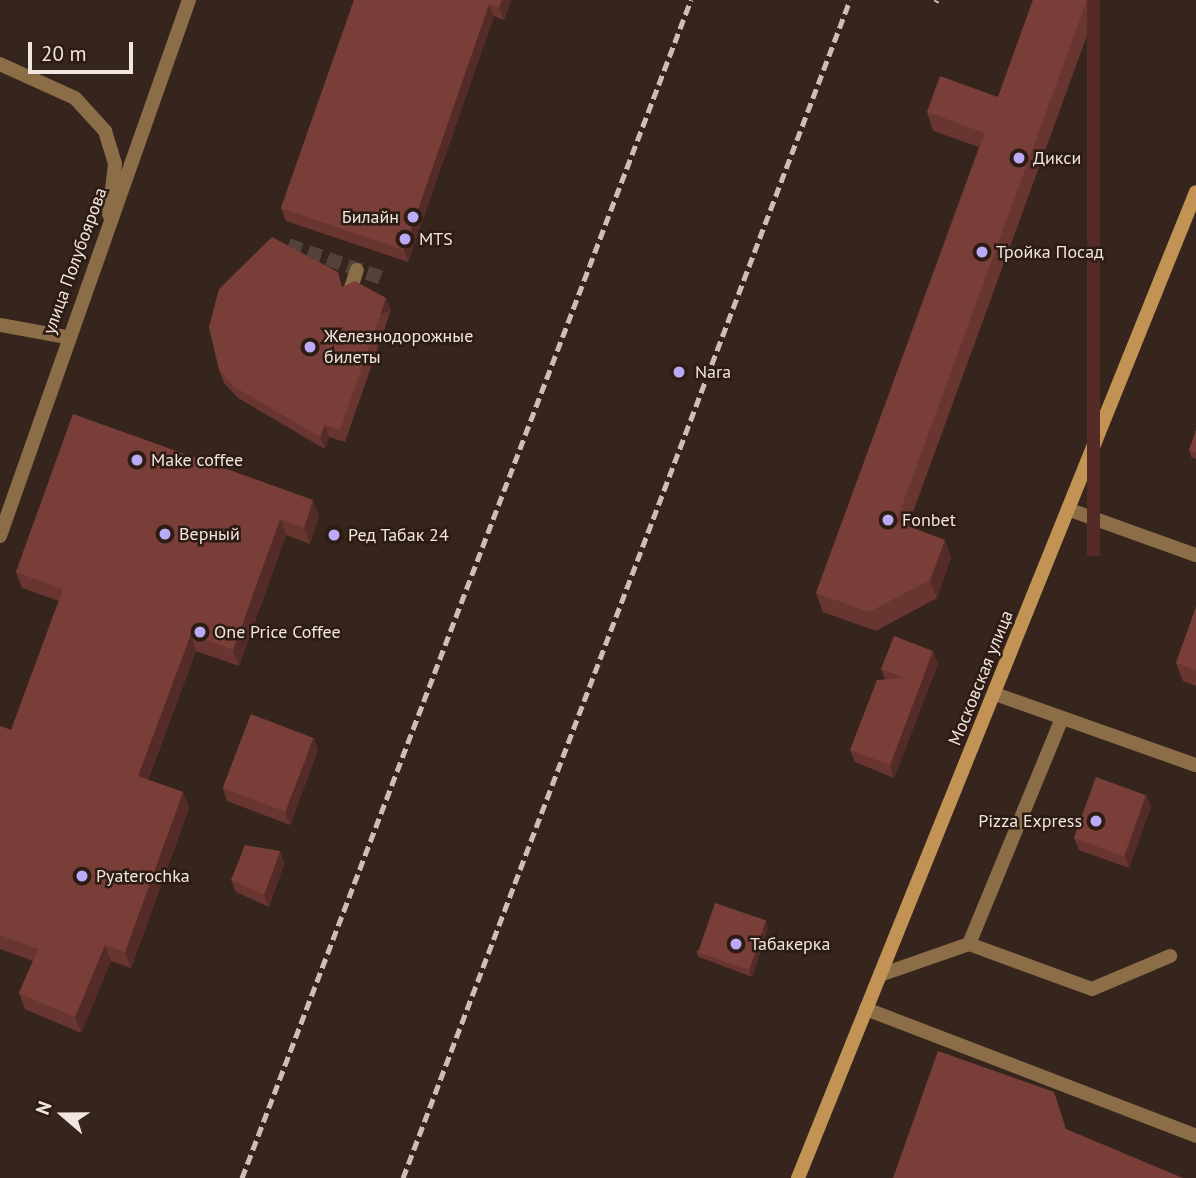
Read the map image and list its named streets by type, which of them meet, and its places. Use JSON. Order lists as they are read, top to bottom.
{
  "streets": {
    "main road": ["Московская улица"],
    "street": ["улица Полубоярова"]
  },
  "places": [
    "Дикси",
    "Билайн",
    "MTS",
    "Тройка Посад",
    "Железнодорожные билеты",
    "Nara",
    "Make coffee",
    "Fonbet",
    "Верный",
    "Ред Табак 24",
    "One Price Coffee",
    "Pizza Express",
    "Pyaterochka",
    "Табакерка"
  ],
  "scale_bar": "20 m",
  "north": "left"
}
